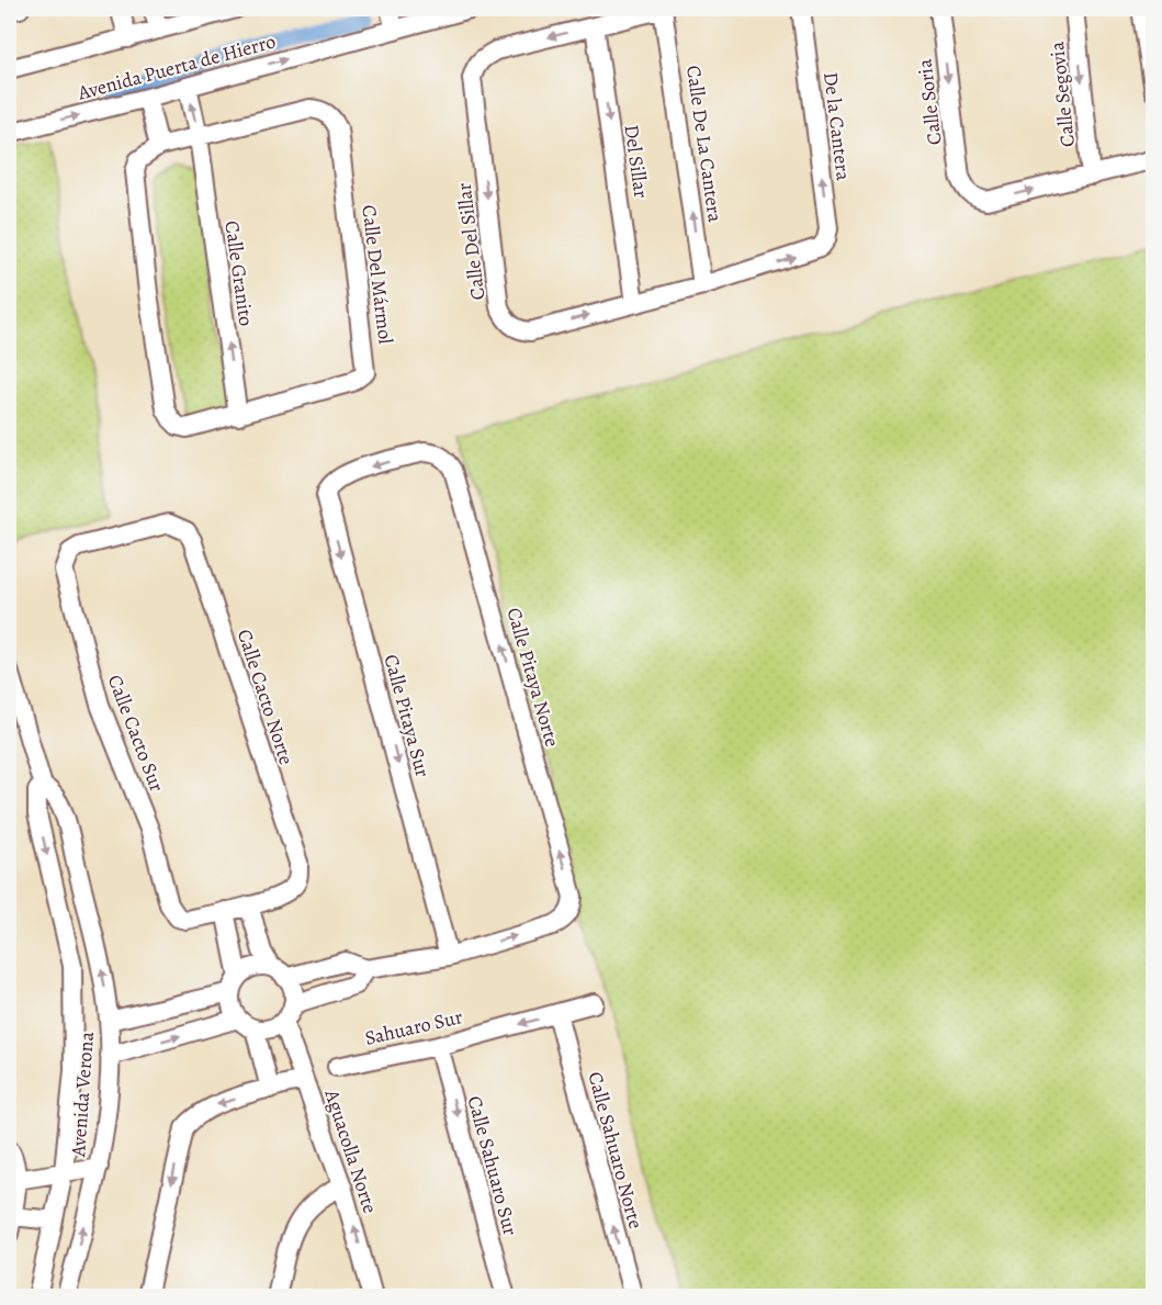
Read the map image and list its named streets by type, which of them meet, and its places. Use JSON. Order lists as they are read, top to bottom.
{
  "streets": {
    "street": [
      "Avenida Puerta de Hierro",
      "Calle Segovia",
      "Calle Soria",
      "De la Cantera",
      "Calle De La Cantera",
      "Del Sillar",
      "Calle Del Sillar",
      "Calle Granito",
      "Calle Del Mármol",
      "Calle Pitaya Norte",
      "Calle Cacto Norte",
      "Calle Pitaya Sur",
      "Calle Cacto Sur",
      "Sahuaro Sur",
      "Avenida Verona",
      "Calle Sahuaro Norte",
      "Aguacolla Norte",
      "Calle Sahuaro Sur"
    ]
  },
  "crossings": [
    ["Avenida Puerta de Hierro", "Calle Granito"],
    ["Calle Segovia", "Calle Soria"],
    ["De la Cantera", "Calle Del Sillar"],
    ["Calle De La Cantera", "Calle Del Sillar"],
    ["Del Sillar", "Calle Del Sillar"],
    ["Calle Granito", "Calle Del Mármol"],
    ["Calle Pitaya Norte", "Calle Pitaya Sur"],
    ["Calle Cacto Norte", "Calle Cacto Sur"],
    ["Sahuaro Sur", "Calle Sahuaro Norte"],
    ["Sahuaro Sur", "Calle Sahuaro Sur"]
  ],
  "one_way": [
    "De la Cantera",
    "Calle De La Cantera",
    "Del Sillar",
    "Calle Granito",
    "Calle Pitaya Sur",
    "Sahuaro Sur",
    "Calle Sahuaro Norte",
    "Aguacolla Norte",
    "Calle Sahuaro Sur"
  ]
}
